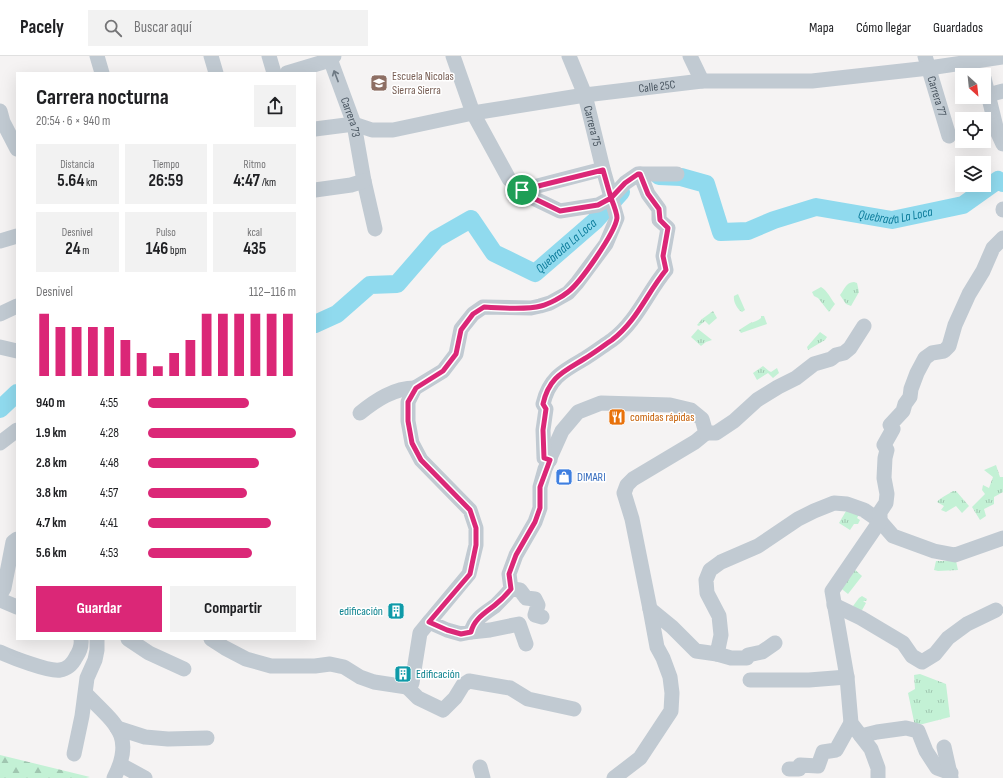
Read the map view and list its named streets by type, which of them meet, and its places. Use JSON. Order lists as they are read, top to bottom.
{
  "streets": {
    "street": [
      "Calle 25C",
      "Carrera 77",
      "Carrera 73",
      "Carrera 75"
    ]
  },
  "crossings": [
    ["Calle 25C", "Carrera 77"],
    ["Calle 25C", "Carrera 73"],
    ["Calle 25C", "Carrera 75"]
  ],
  "water": ["Quebrada La Loca"],
  "places": {
    "school or university": ["Escuela Nicolas Sierra Sierra"],
    "restaurant": ["comidas rápidas"],
    "shop": ["DIMARI"],
    "building": ["edificación", "Edificación"]
  },
  "north": "bottom right",
  "page": {
    "header": "Pacely",
    "search": "Buscar aquí",
    "nav": ["Mapa", "Cómo llegar", "Guardados"],
    "heading": ["Carrera nocturna", "20:54 · 6 × 940 m"],
    "stats": [
      ["Distancia", "5.64 km"],
      ["Tiempo", "26:59"],
      ["Ritmo", "4:47 /km"],
      ["Desnivel", "24 m"],
      ["Pulso", "146 bpm"],
      ["kcal", "435"]
    ],
    "chart": ["Desnivel", "112–116 m"],
    "list": [
      {
        "name": "940 m",
        "note": "4:55"
      },
      {
        "name": "1.9 km",
        "note": "4:28"
      },
      {
        "name": "2.8 km",
        "note": "4:48"
      },
      {
        "name": "3.8 km",
        "note": "4:57"
      },
      {
        "name": "4.7 km",
        "note": "4:41"
      },
      {
        "name": "5.6 km",
        "note": "4:53"
      }
    ],
    "buttons": ["Guardar", "Compartir"]
  }
}
